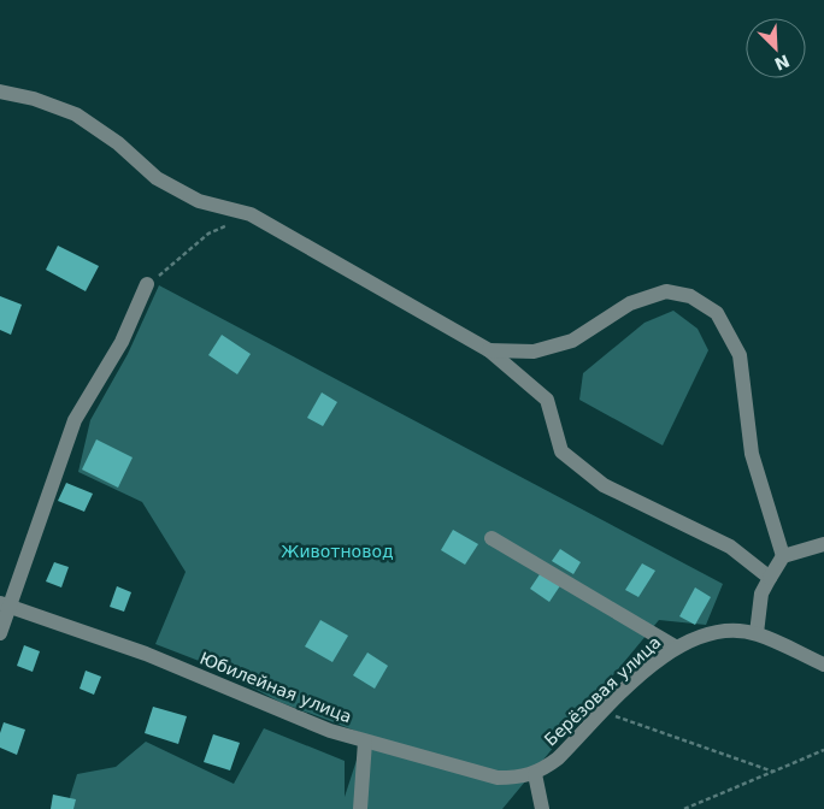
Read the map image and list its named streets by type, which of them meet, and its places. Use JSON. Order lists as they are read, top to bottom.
{
  "streets": {
    "street": ["Юбилейная улица", "Берёзовая улица"]
  },
  "crossings": [
    ["Юбилейная улица", "Берёзовая улица"]
  ],
  "parks": ["Животновод"],
  "north": "bottom right"
}
